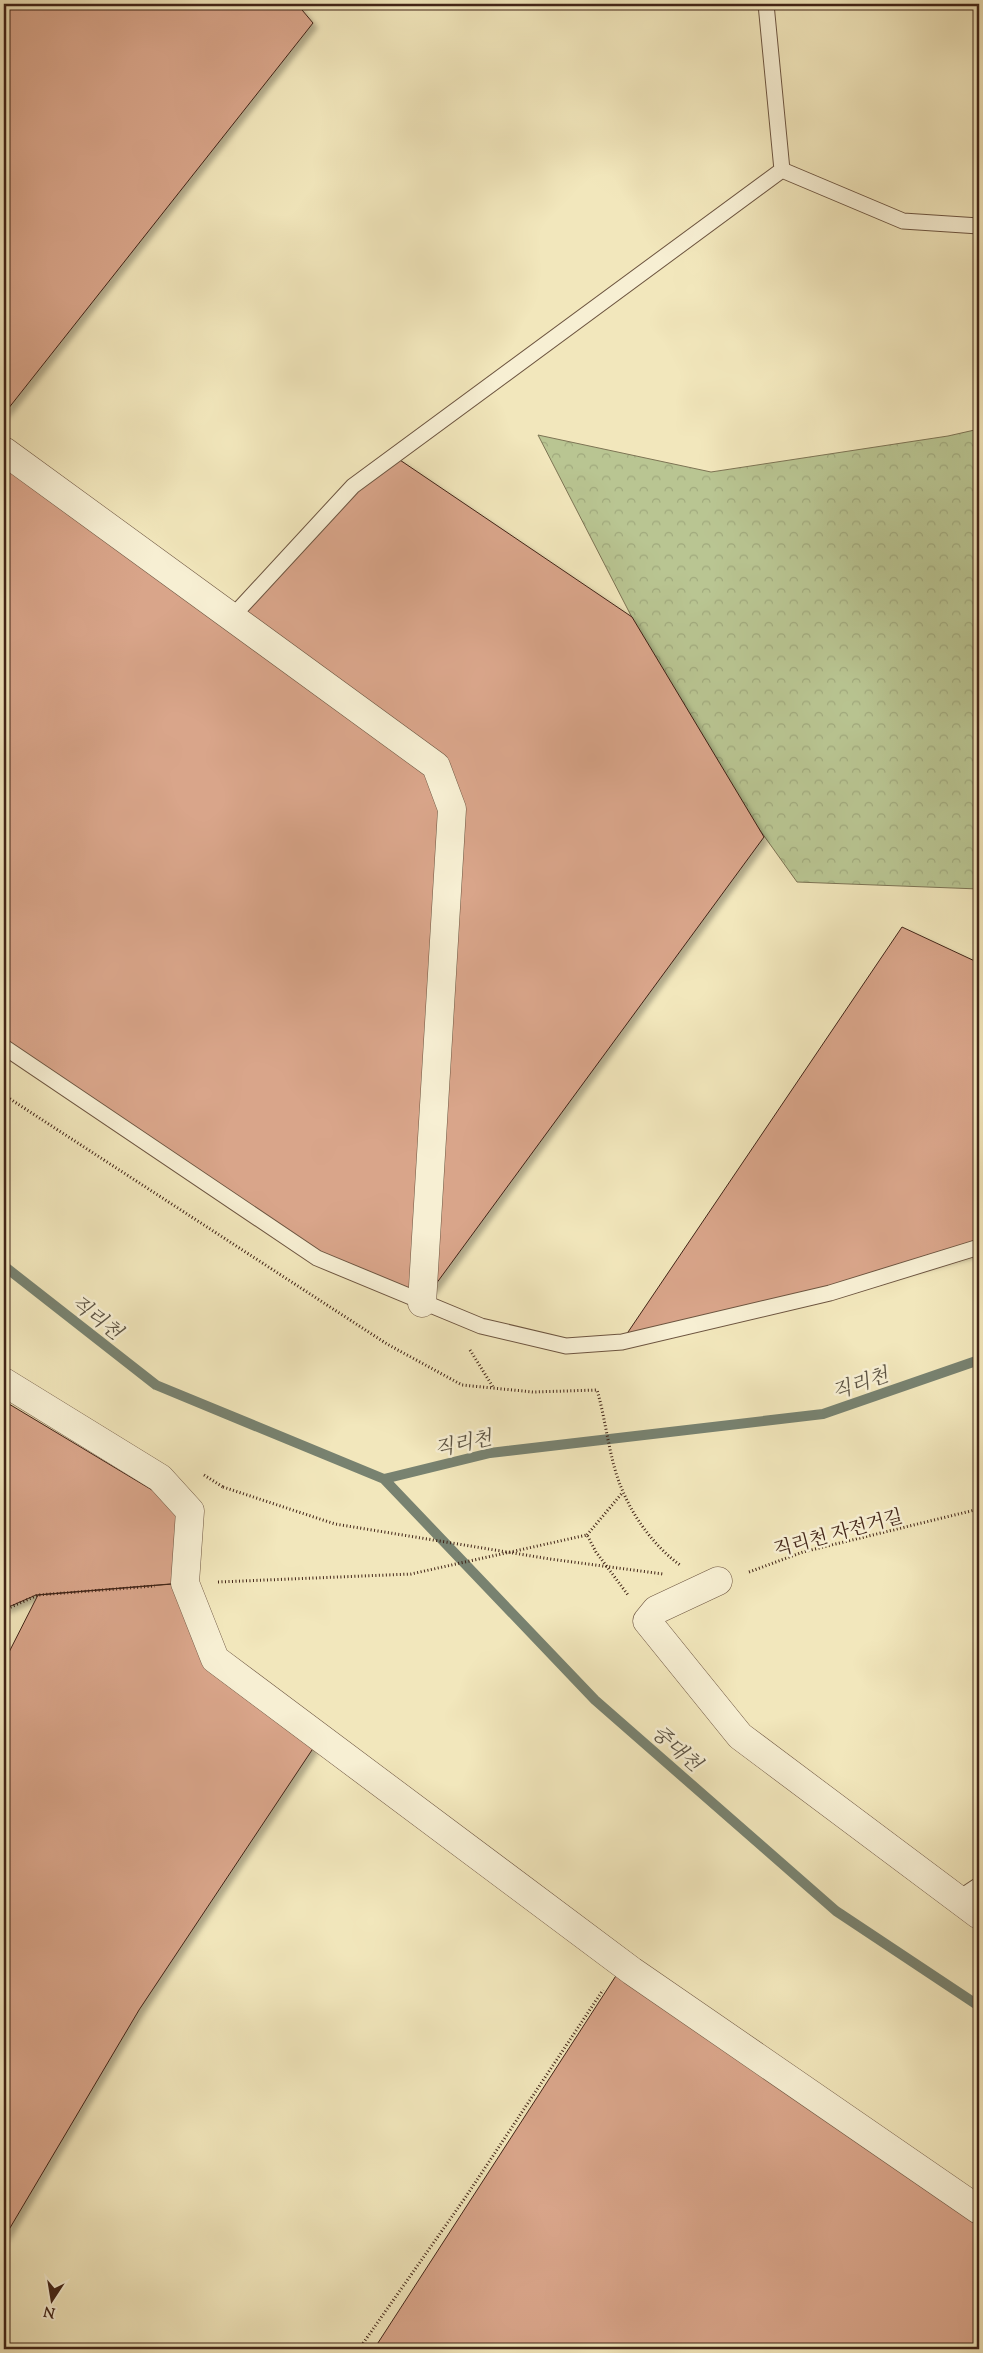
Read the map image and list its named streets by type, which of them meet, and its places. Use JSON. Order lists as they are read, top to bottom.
{
  "streets": {
    "path": ["직리천 자전거길"]
  },
  "water": ["직리천", "중대천"],
  "north": "bottom"
}
